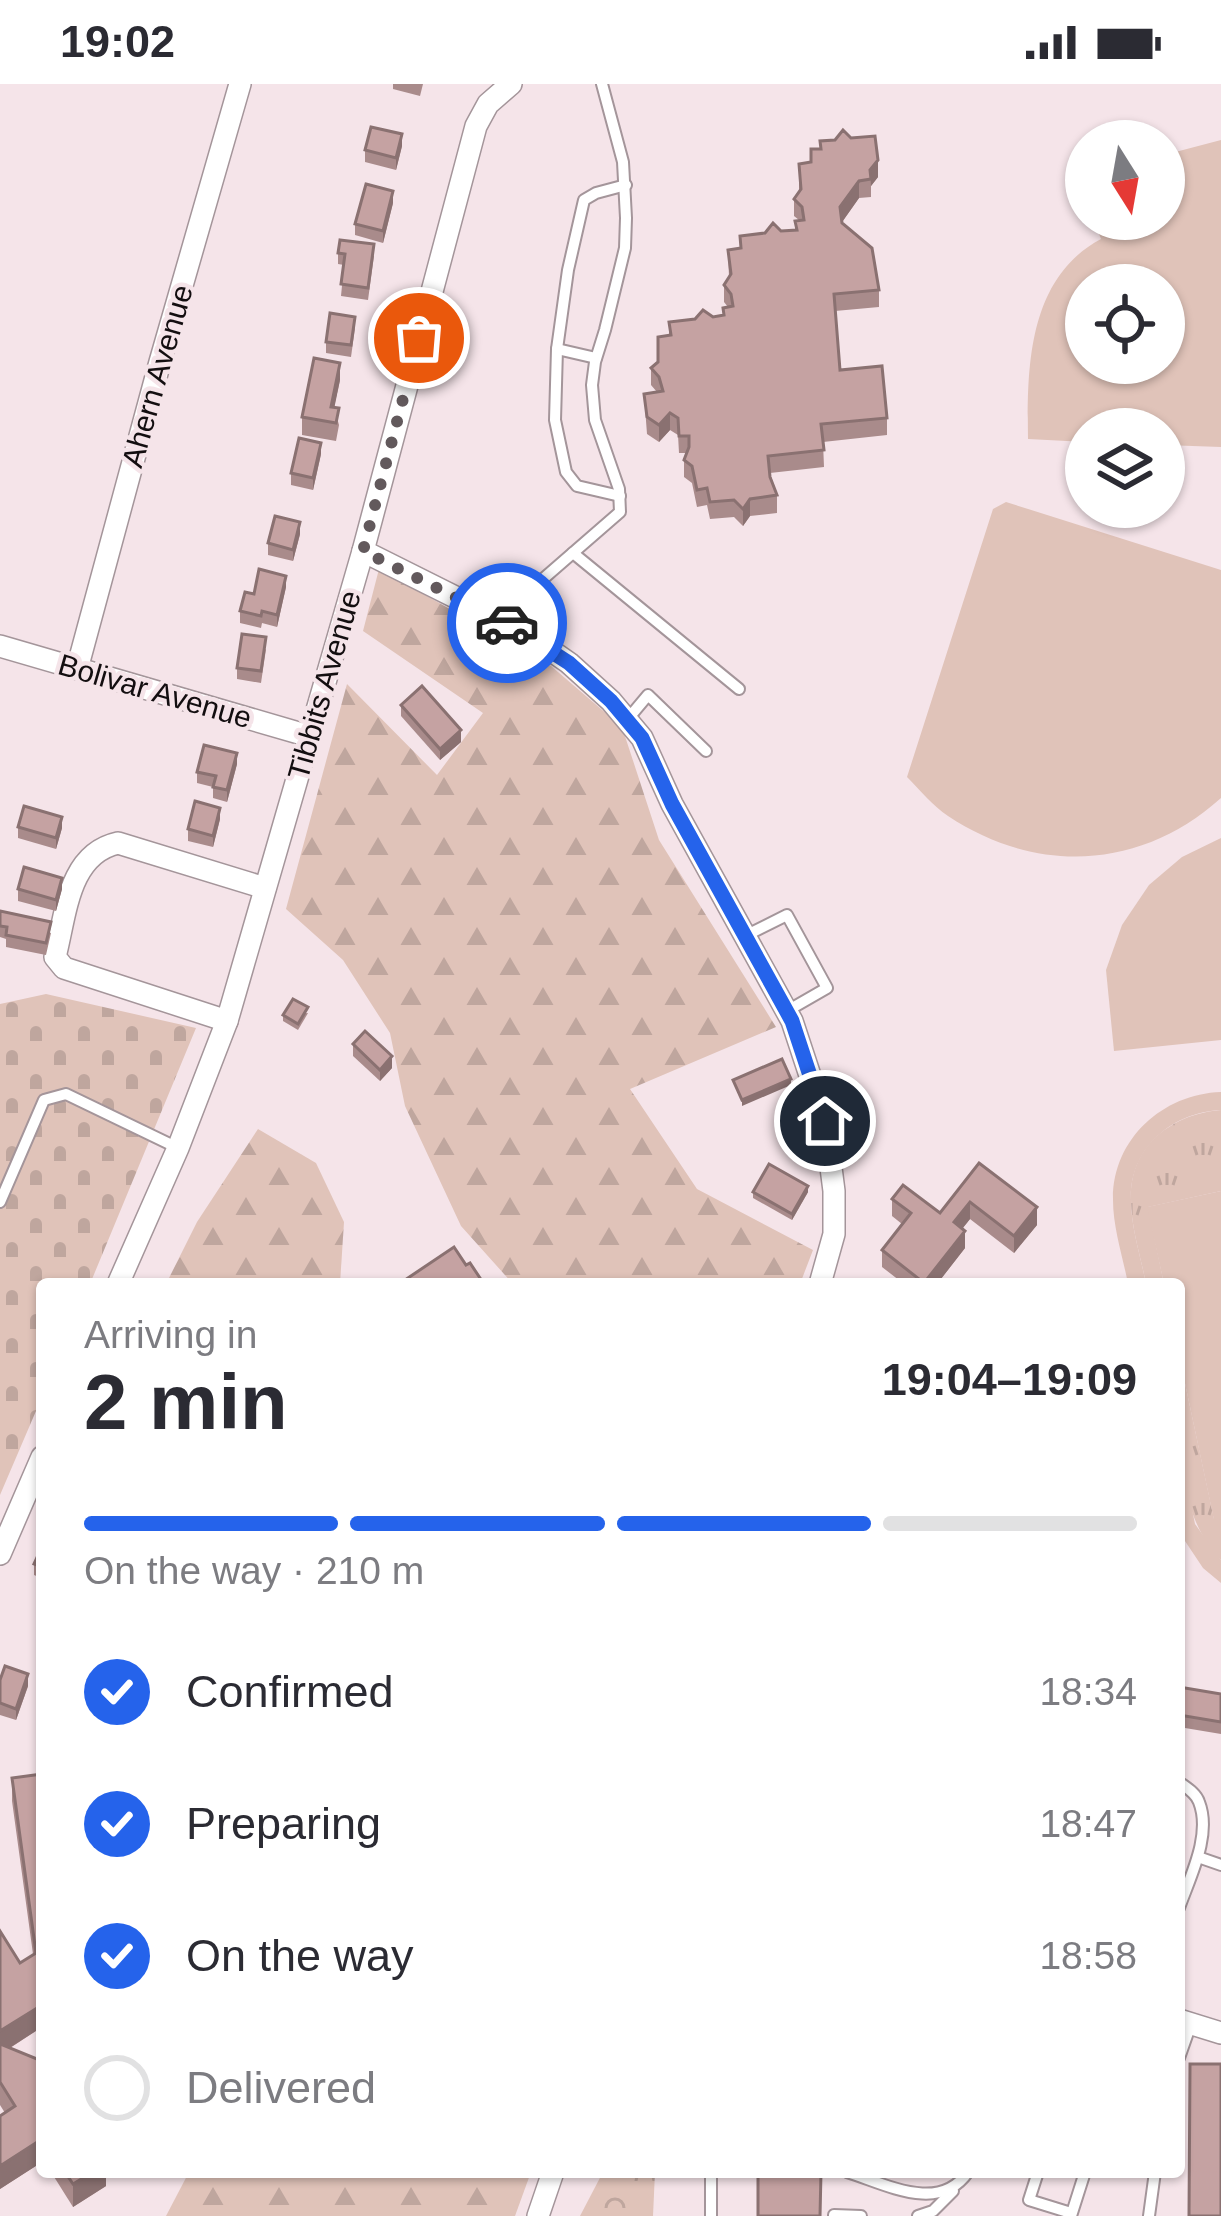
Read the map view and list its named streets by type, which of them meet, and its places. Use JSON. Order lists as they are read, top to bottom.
{
  "streets": {
    "street": ["Ahern Avenue", "Tibbits Avenue", "Bolivar Avenue"]
  },
  "crossings": [
    ["Ahern Avenue", "Bolivar Avenue"],
    ["Tibbits Avenue", "Bolivar Avenue"]
  ],
  "north": "bottom",
  "page": {
    "status": "19:02",
    "heading": ["2 min", "Arriving in", "19:04–19:09"],
    "bar": "On the way · 210 m",
    "list": [
      ["Confirmed", "18:34"],
      ["Preparing", "18:47"],
      ["On the way", "18:58"],
      "Delivered"
    ]
  }
}
